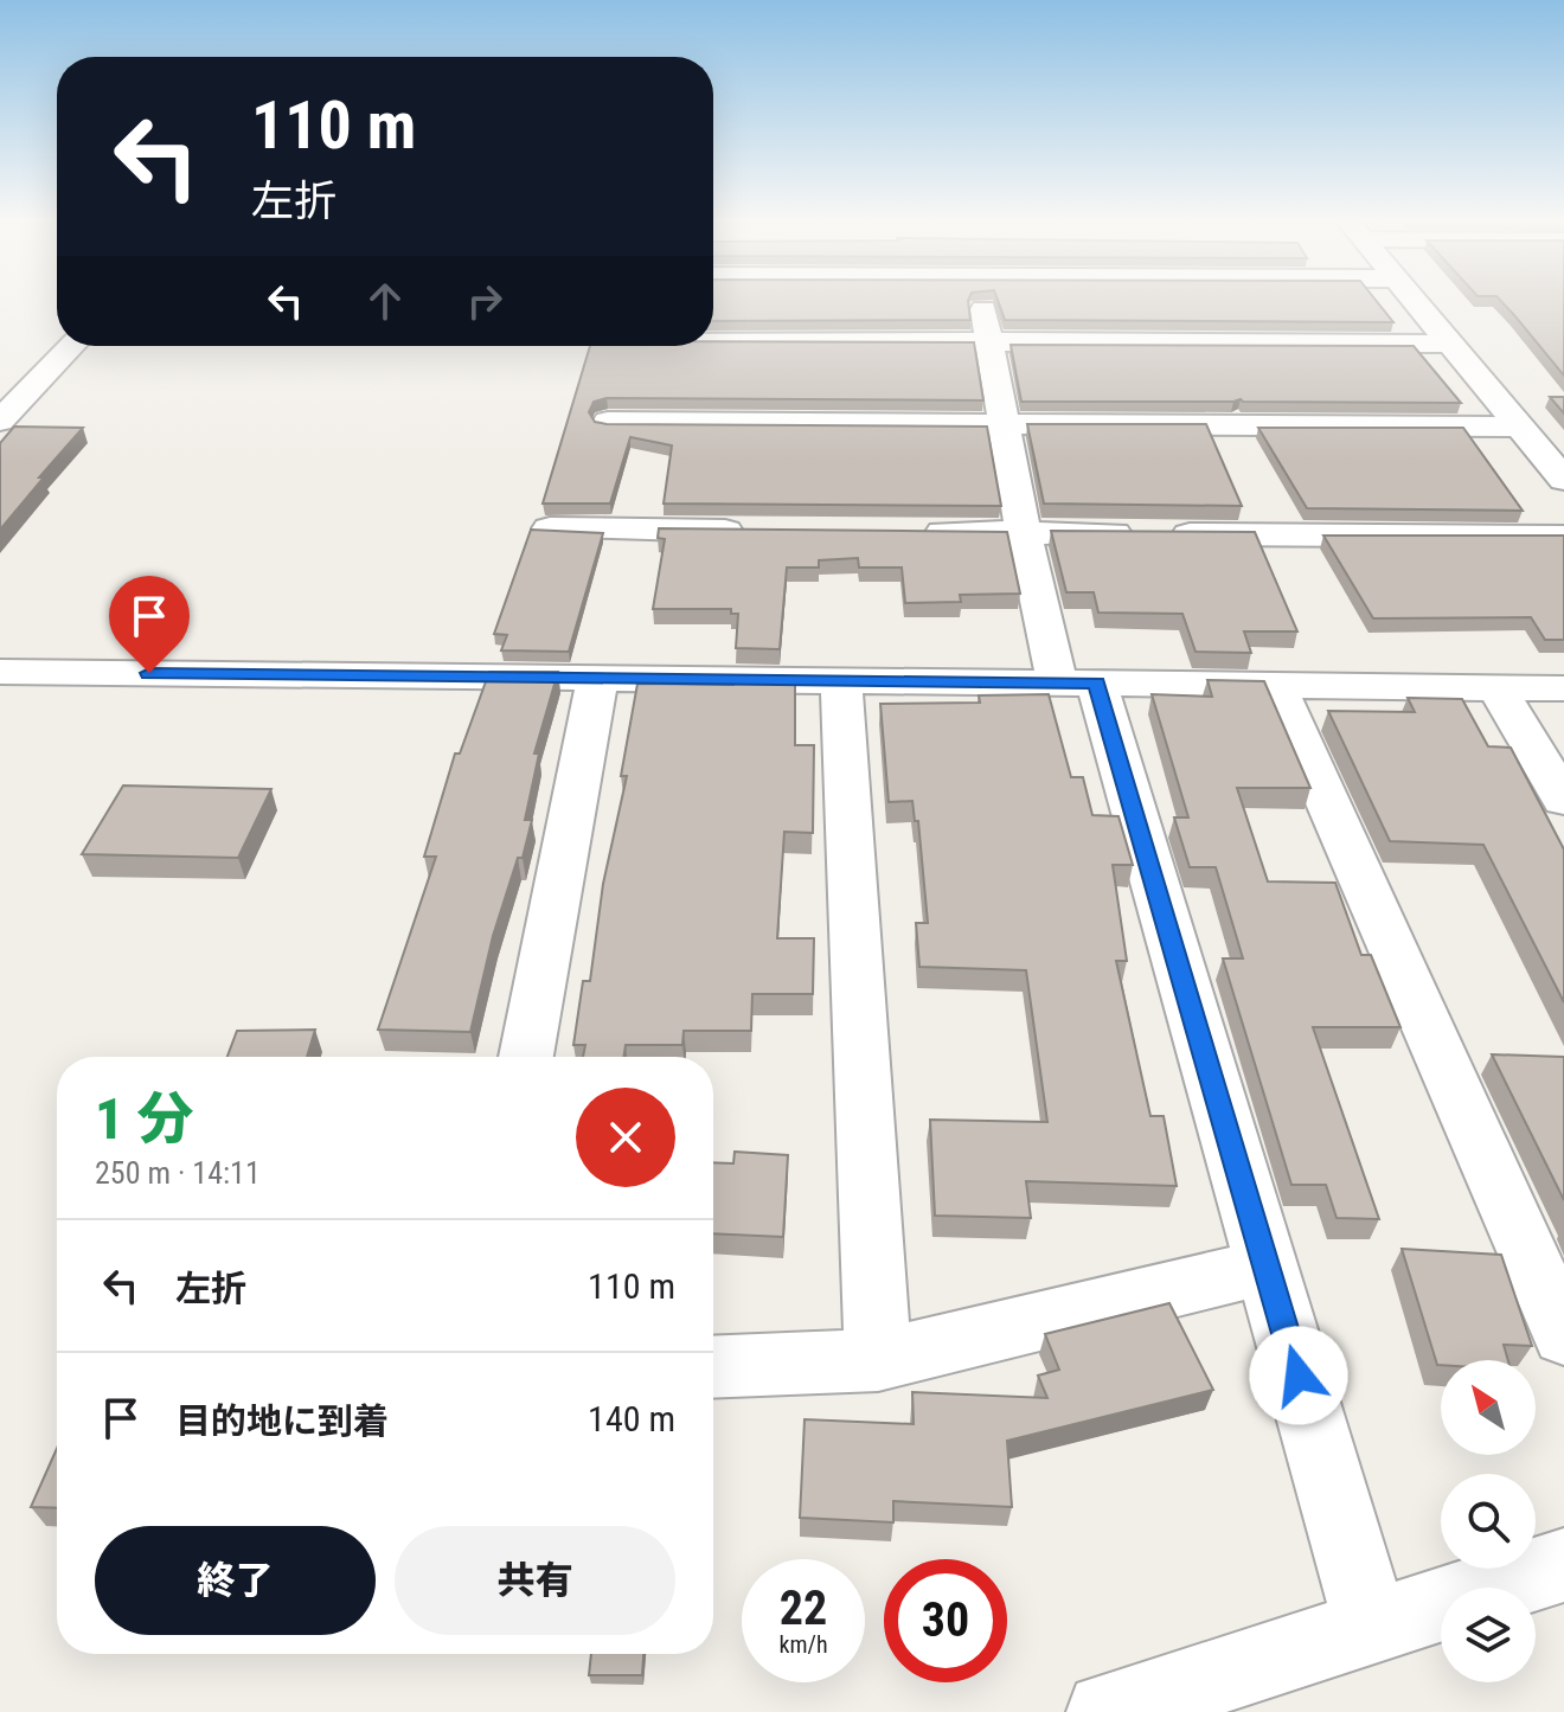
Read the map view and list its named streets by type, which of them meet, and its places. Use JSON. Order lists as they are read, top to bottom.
{
  "north": "top left",
  "page": {
    "turn": ["110 m", "左折"],
    "heading": ["1 分", "250 m · 14:11"],
    "list": [
      {
        "name": "左折",
        "value": "110 m"
      },
      {
        "name": "目的地に到着",
        "value": "140 m"
      }
    ],
    "buttons": ["終了", "共有"],
    "speed": "22 km/h",
    "limit": "30"
  }
}
